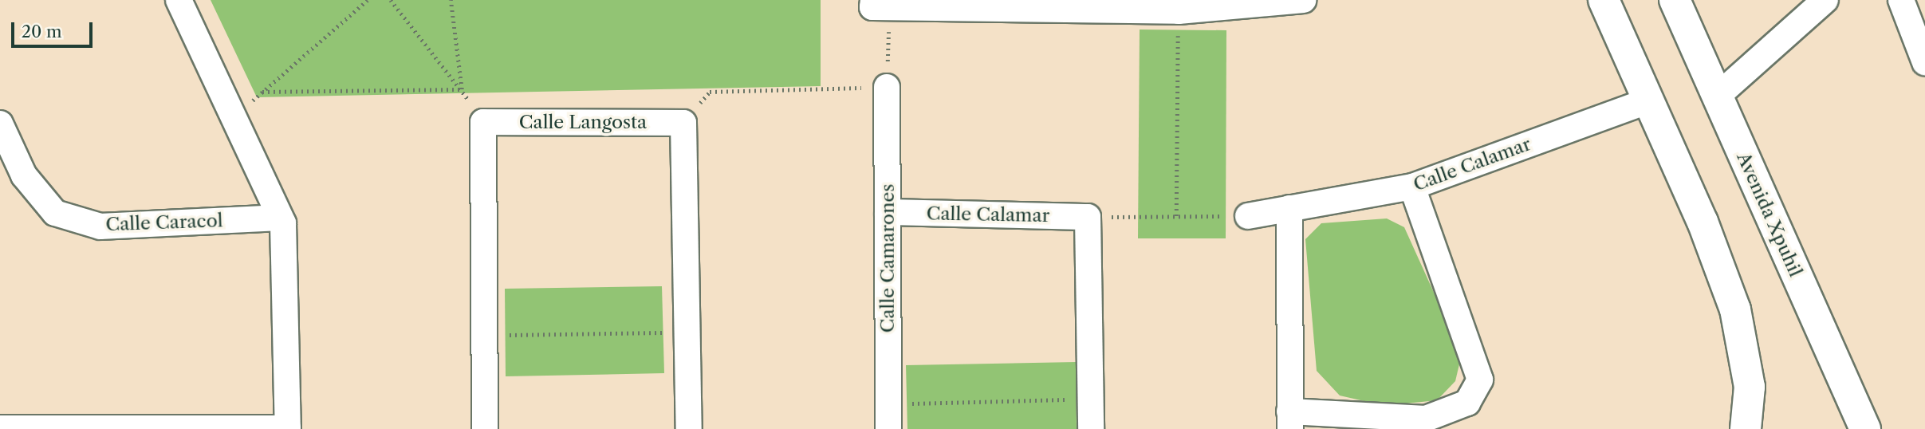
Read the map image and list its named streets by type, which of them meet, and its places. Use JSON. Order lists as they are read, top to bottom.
{
  "streets": {
    "street": [
      "Calle Langosta",
      "Calle Calamar",
      "Avenida Xpuhil",
      "Calle Caracol",
      "Calle Camarones"
    ]
  },
  "crossings": [
    ["Calle Calamar", "Calle Camarones"]
  ],
  "scale_bar": "20 m"
}
